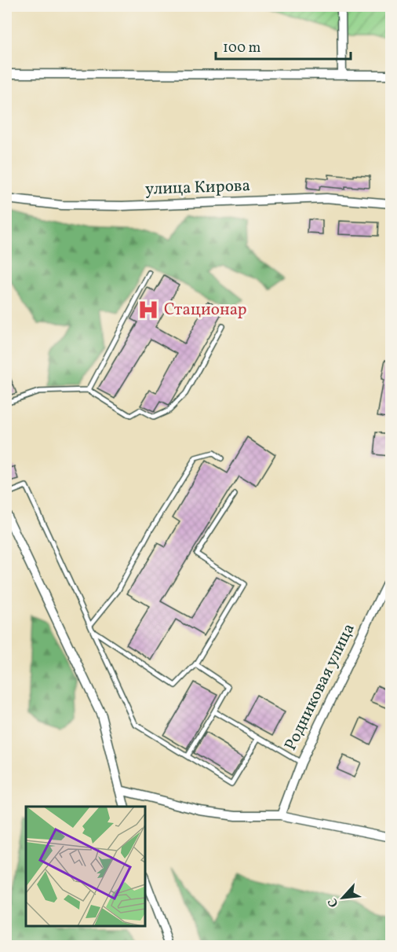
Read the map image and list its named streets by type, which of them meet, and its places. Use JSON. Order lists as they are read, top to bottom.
{
  "streets": {
    "street": ["улица Кирова", "Родниковая улица"]
  },
  "places": {
    "hospital": ["Стационар"]
  },
  "scale_bar": "100 m",
  "north": "bottom left"
}
